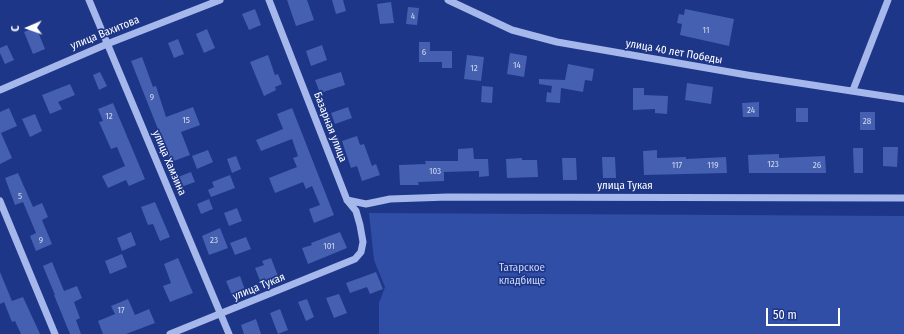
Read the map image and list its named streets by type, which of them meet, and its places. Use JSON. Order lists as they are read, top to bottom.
{
  "streets": {
    "street": [
      "улица Вахитова",
      "улица 40 лет Победы",
      "Базарная улица",
      "улица Хамзина",
      "улица Тукая"
    ]
  },
  "crossings": [
    ["улица Вахитова", "улица Хамзина"],
    ["Базарная улица", "улица Тукая"],
    ["улица Хамзина", "улица Тукая"]
  ],
  "parks": ["Татарское кладбище"],
  "house_numbers": [
    "4",
    "11",
    "6",
    "14",
    "12",
    "9",
    "24",
    "12",
    "15",
    "28",
    "123",
    "117",
    "119",
    "26",
    "103",
    "5",
    "9",
    "23",
    "101",
    "17"
  ],
  "scale_bar": "50 m",
  "north": "left"
}
